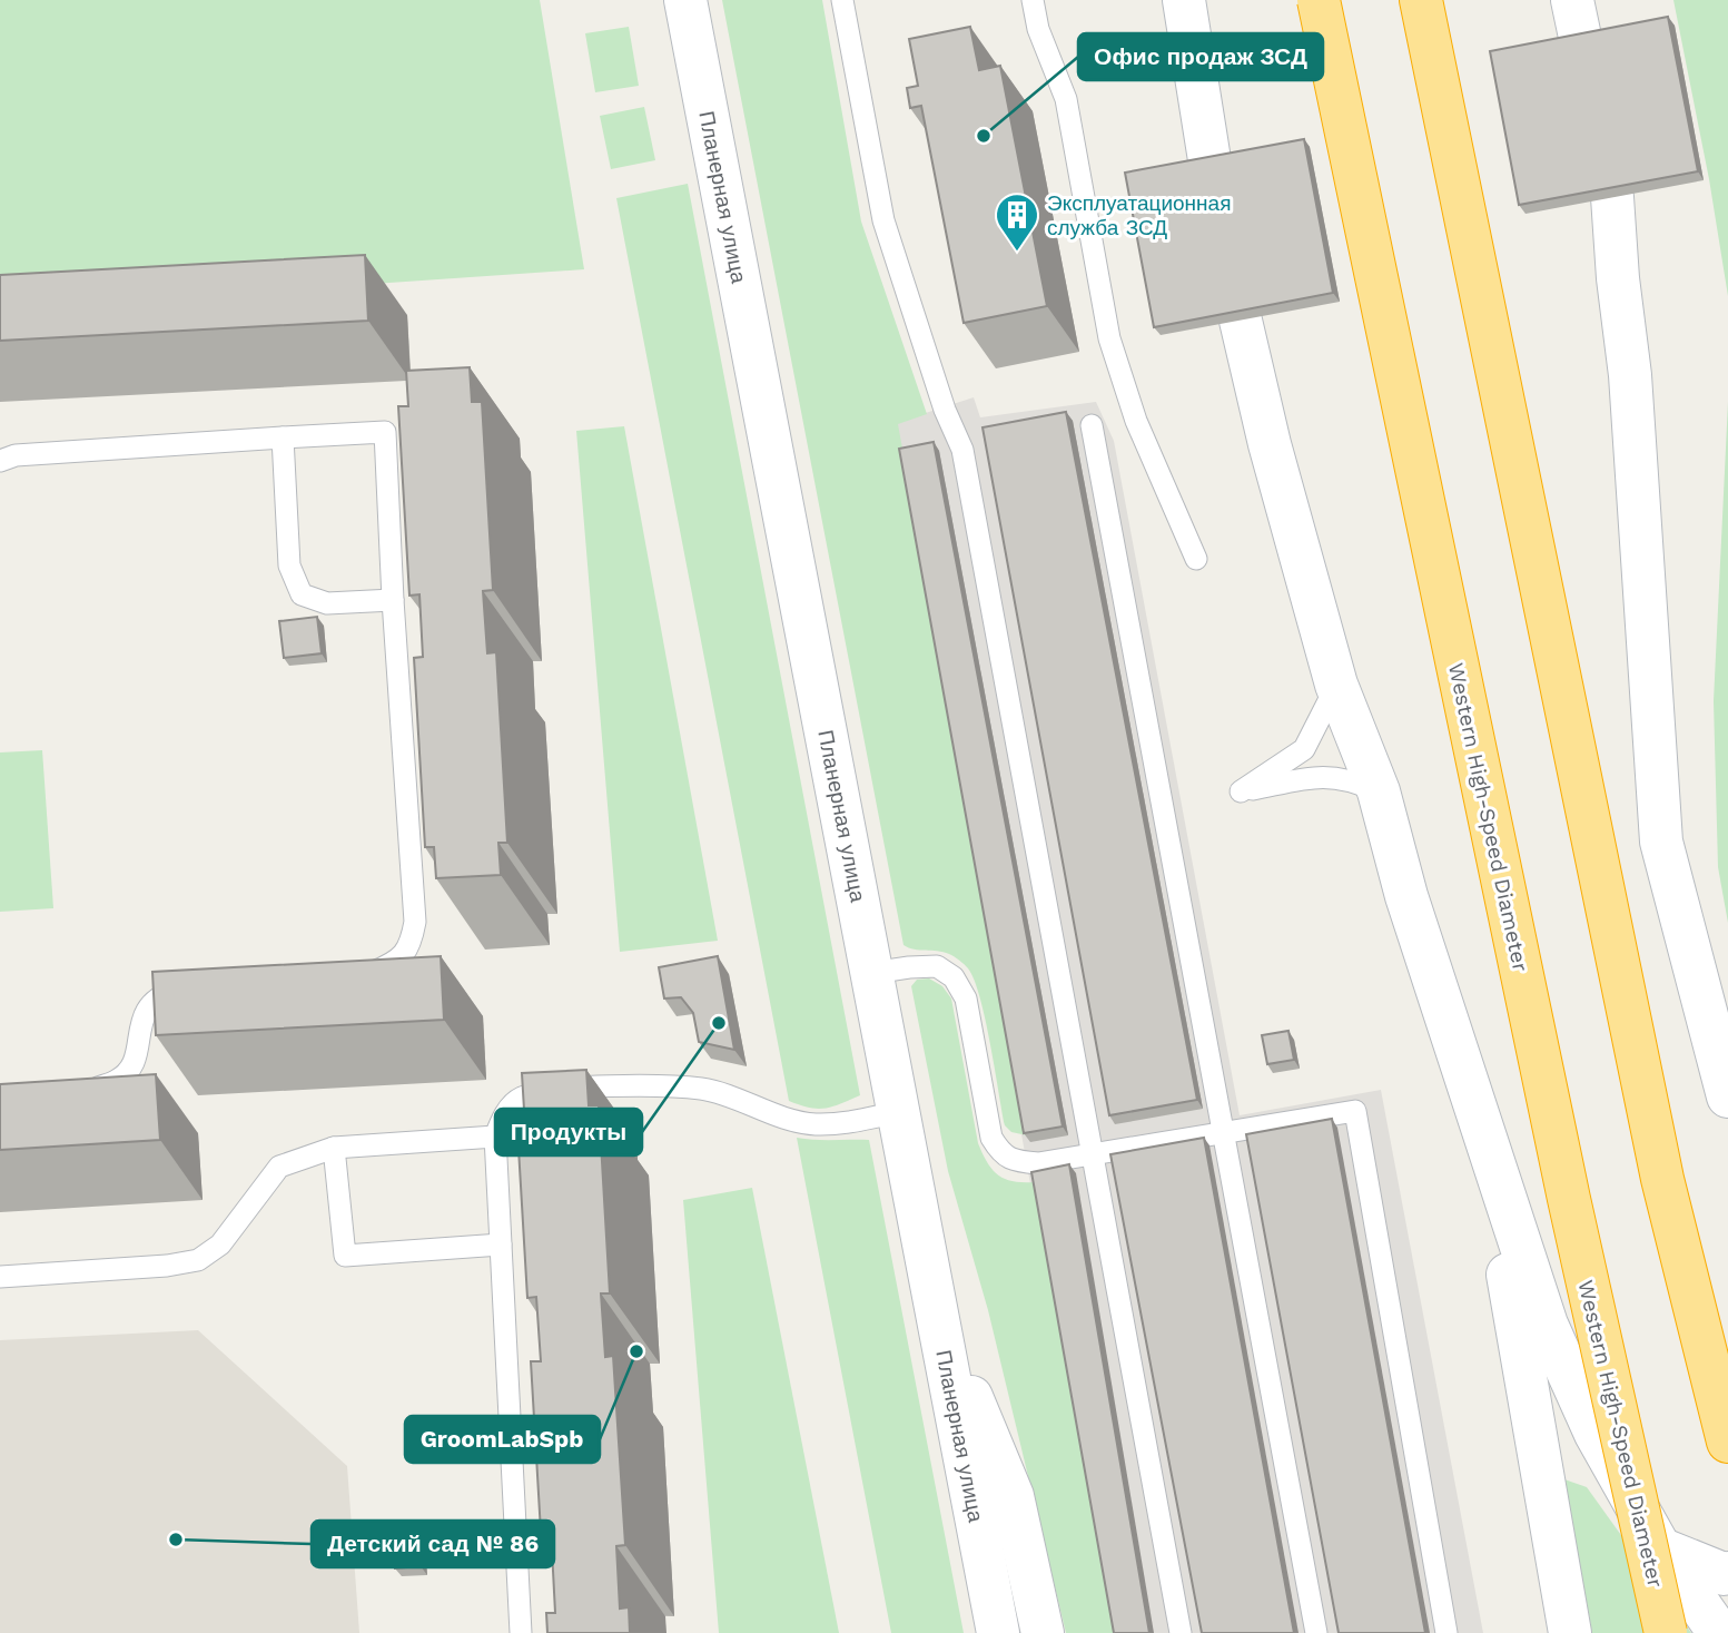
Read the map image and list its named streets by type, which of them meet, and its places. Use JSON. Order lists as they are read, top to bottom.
{
  "streets": {
    "highway": ["Western High-Speed Diameter"],
    "main road": ["Планерная улица"]
  },
  "places": {
    "other": [
      "Офис продаж ЗСД",
      "Продукты",
      "GroomLabSpb",
      "Детский сад № 86"
    ],
    "building": ["Эксплуатационная служба ЗСД"]
  }
}
